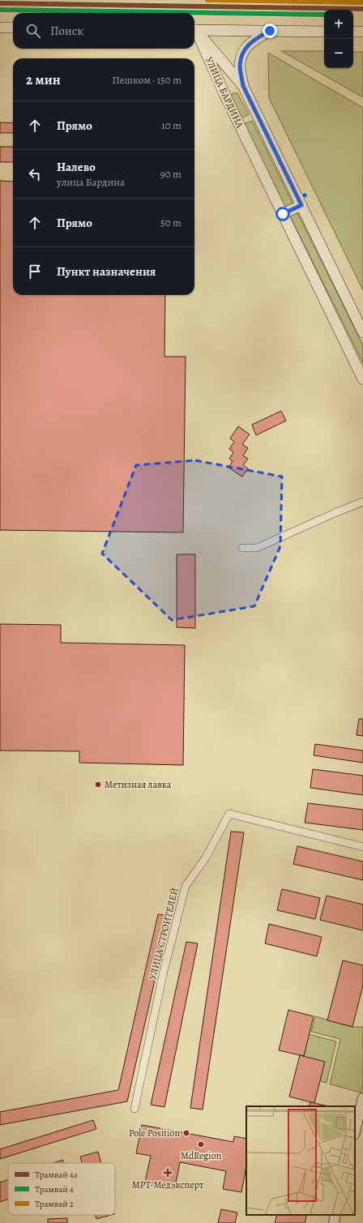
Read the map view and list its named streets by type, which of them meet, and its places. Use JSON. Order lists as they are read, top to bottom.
{
  "streets": {
    "main road": ["УЛИЦА БАРДИНА"],
    "street": ["УЛИЦА СТРОИТЕЛЕЙ"]
  },
  "places": {
    "other": ["Метизная лавка", "Pole Position", "MdRegion"],
    "health": ["МРТ-Медэксперт"]
  },
  "lines": ["tram line 2", "tram line 4а", "tram line 4"],
  "legend": ["Трамвай 4а", "Трамвай 4", "Трамвай 2"],
  "page": {
    "map_buttons": ["+", "−"],
    "search": "Поиск",
    "heading": ["2 мин", "Пешком · 150 m"],
    "list": [
      ["Прямо", "10 m"],
      ["Налево", "улица Бардина", "90 m"],
      ["Прямо", "50 m"],
      "Пункт назначения"
    ]
  }
}
